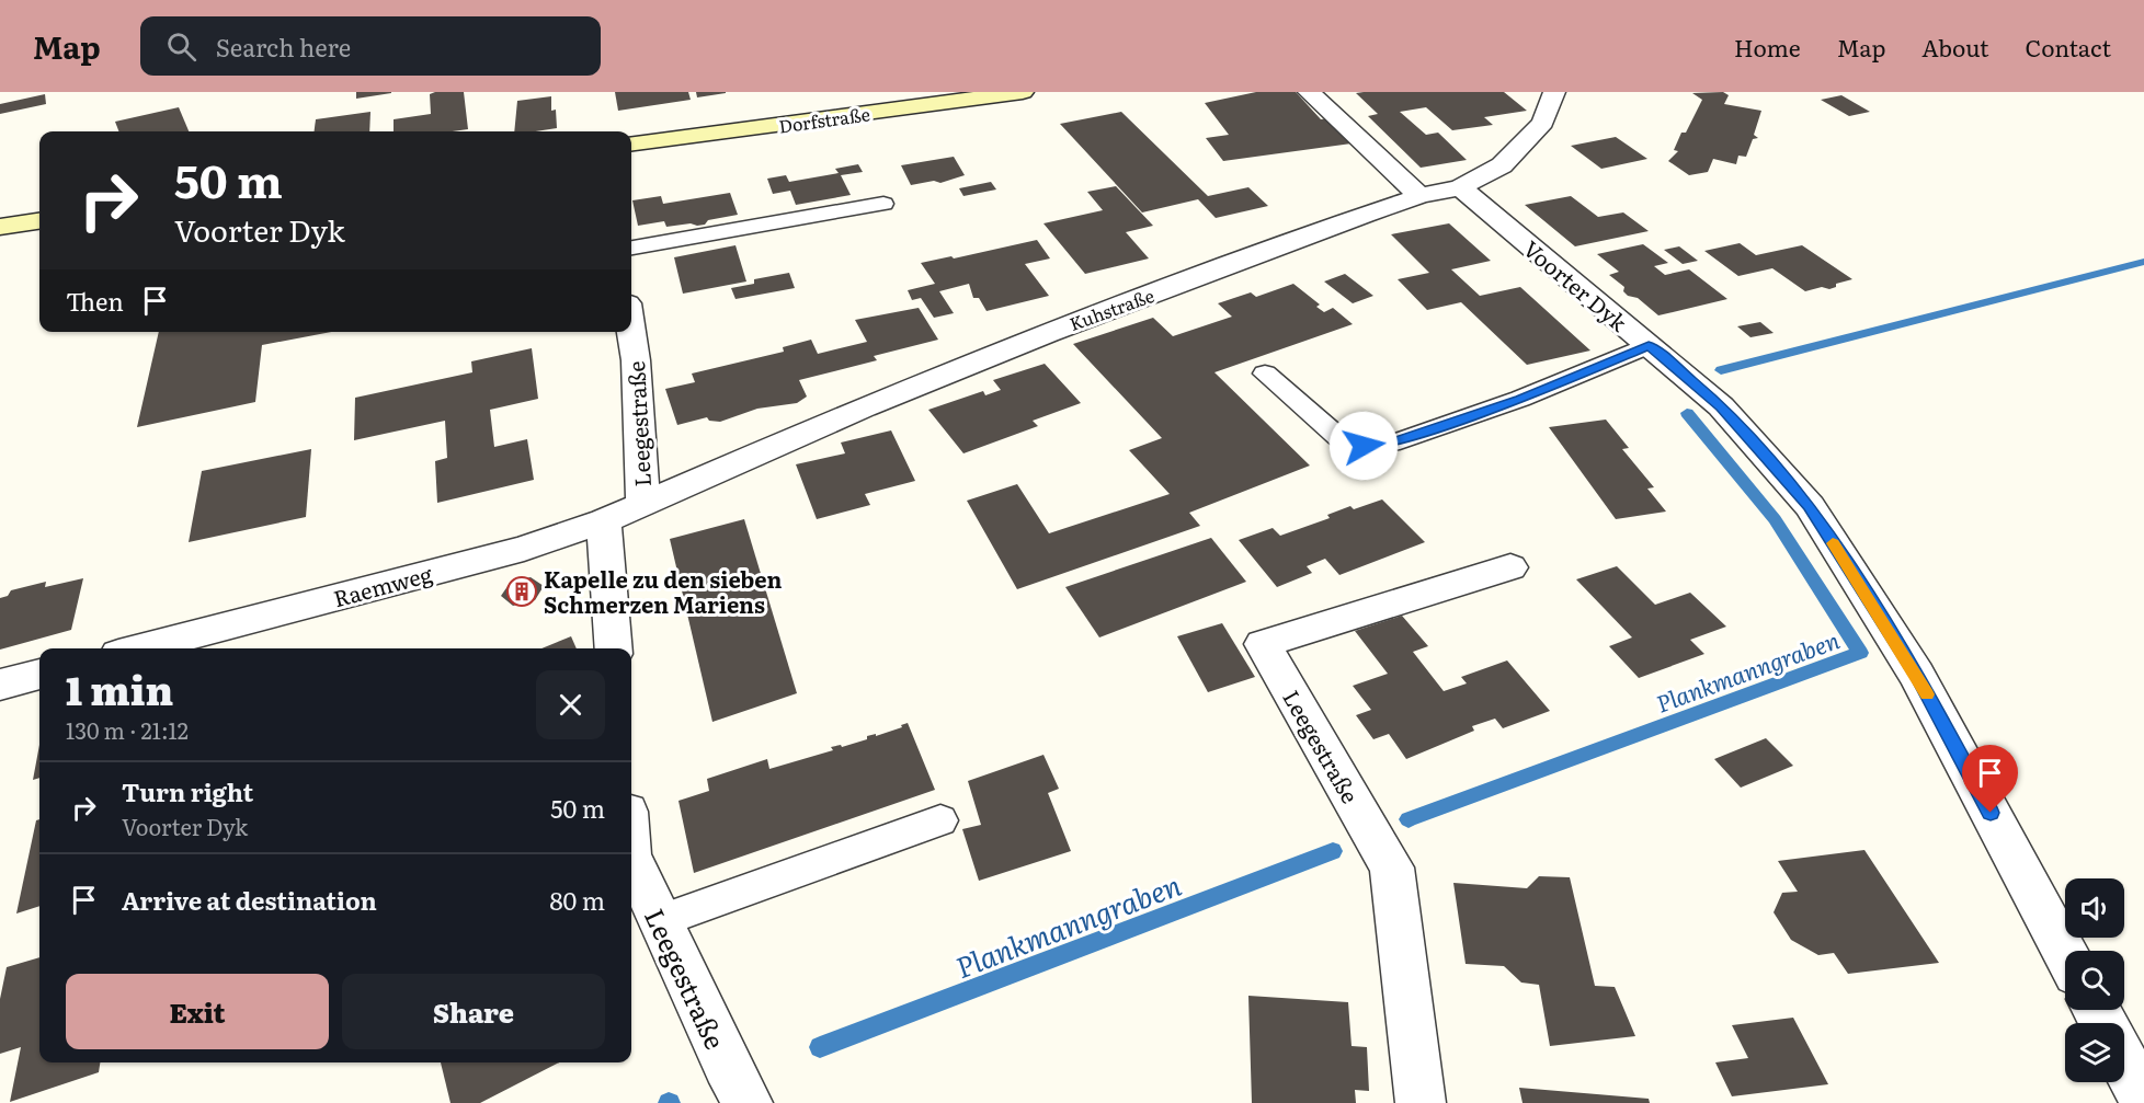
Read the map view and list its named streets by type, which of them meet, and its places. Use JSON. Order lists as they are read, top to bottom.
{
  "streets": {
    "main road": ["Dorfstraße"],
    "street": [
      "Voorter Dyk",
      "Kuhstraße",
      "Leegestraße",
      "Raemweg"
    ]
  },
  "crossings": [
    ["Voorter Dyk", "Kuhstraße"],
    ["Kuhstraße", "Leegestraße"],
    ["Kuhstraße", "Raemweg"],
    ["Leegestraße", "Raemweg"]
  ],
  "water": ["Plankmanngraben"],
  "places": {
    "building": ["Kapelle zu den sieben Schmerzen Mariens"]
  },
  "page": {
    "header": "Map",
    "search": "Search here",
    "nav": [
      "Home",
      "Map",
      "About",
      "Contact"
    ],
    "turn": ["50 m", "Voorter Dyk"],
    "then": "Then",
    "heading": ["1 min", "130 m · 21:12"],
    "list": [
      {
        "name": "Turn right",
        "note": "Voorter Dyk",
        "value": "50 m"
      },
      {
        "name": "Arrive at destination",
        "value": "80 m"
      }
    ],
    "buttons": ["Exit", "Share"]
  }
}
